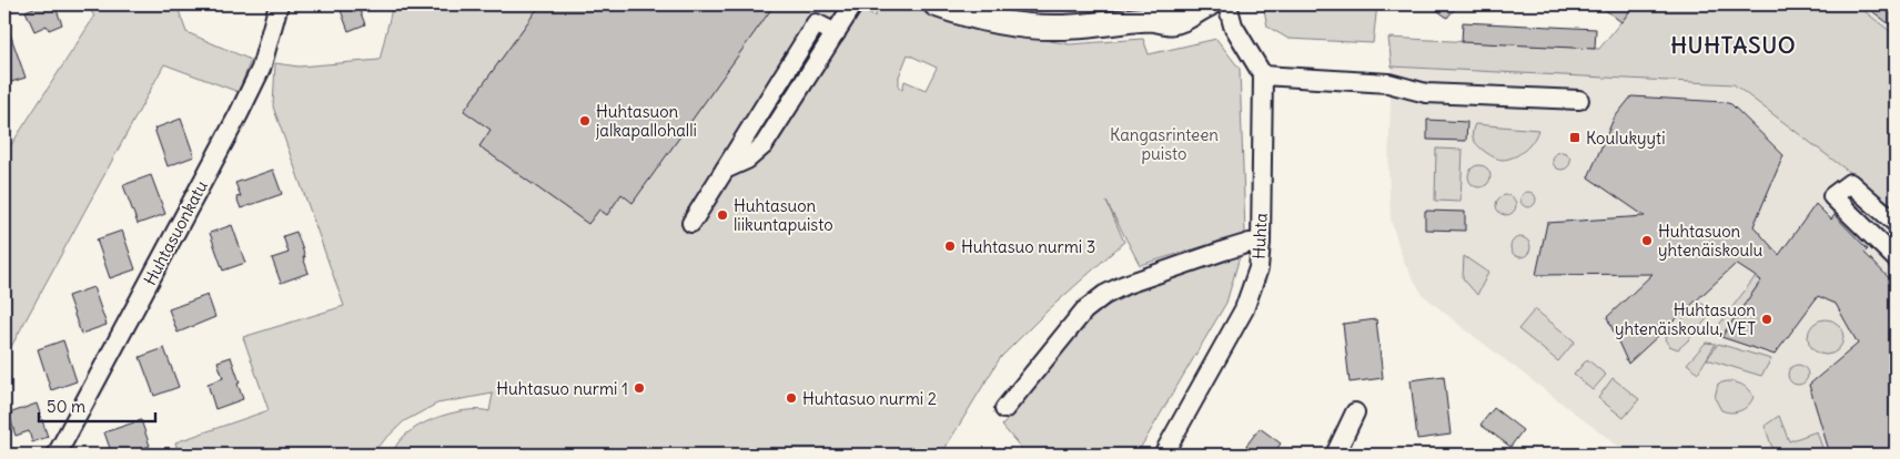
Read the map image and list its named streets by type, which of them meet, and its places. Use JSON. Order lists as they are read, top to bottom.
{
  "streets": {
    "street": ["Huhtasuonkatu", "Huhta"]
  },
  "districts": ["HUHTASUO"],
  "parks": ["Kangasrinteen puisto"],
  "places": {
    "other": [
      "Huhtasuon jalkapallohalli",
      "Huhtasuon liikuntapuisto",
      "Huhtasuon yhtenäiskoulu",
      "Huhtasuo nurmi 3",
      "Huhtasuon yhtenäiskoulu, VET",
      "Huhtasuo nurmi 1",
      "Huhtasuo nurmi 2"
    ],
    "transit": ["Koulukyyti"]
  },
  "scale_bar": "50 m"
}
